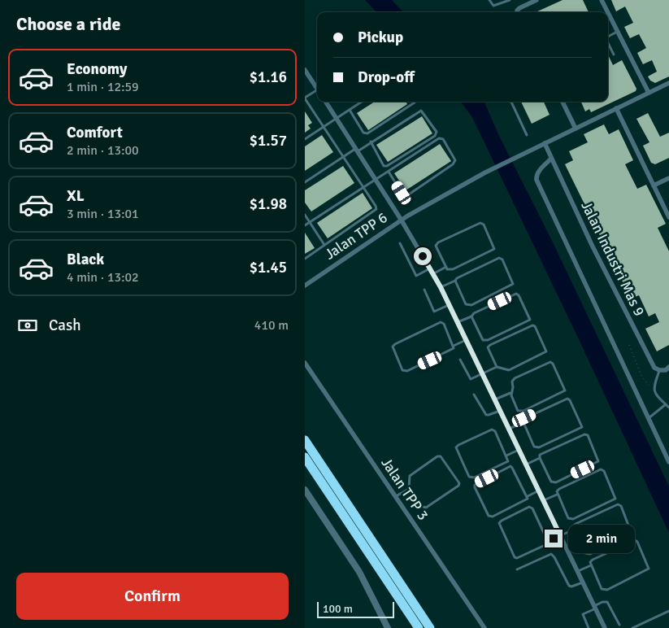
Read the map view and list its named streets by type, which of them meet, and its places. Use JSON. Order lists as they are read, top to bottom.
{
  "streets": {
    "street": ["Jalan TPP 6", "Jalan Industri Mas 9", "Jalan TPP 3"]
  },
  "crossings": [
    ["Jalan TPP 6", "Jalan Industri Mas 9"]
  ],
  "scale_bar": "100 m",
  "page": {
    "heading": "Choose a ride",
    "banner": ["Pickup", "Drop-off"],
    "list": [
      {
        "name": "Economy",
        "note": "1 min · 12:59",
        "value": "$1.16"
      },
      {
        "name": "Comfort",
        "note": "2 min · 13:00",
        "value": "$1.57"
      },
      {
        "name": "XL",
        "note": "3 min · 13:01",
        "value": "$1.98"
      },
      {
        "name": "Black",
        "note": "4 min · 13:02",
        "value": "$1.45"
      }
    ],
    "pay": ["Cash", "410 m"],
    "bubble": "2 min",
    "buttons": "Confirm",
    "scale": "100 m"
  }
}
